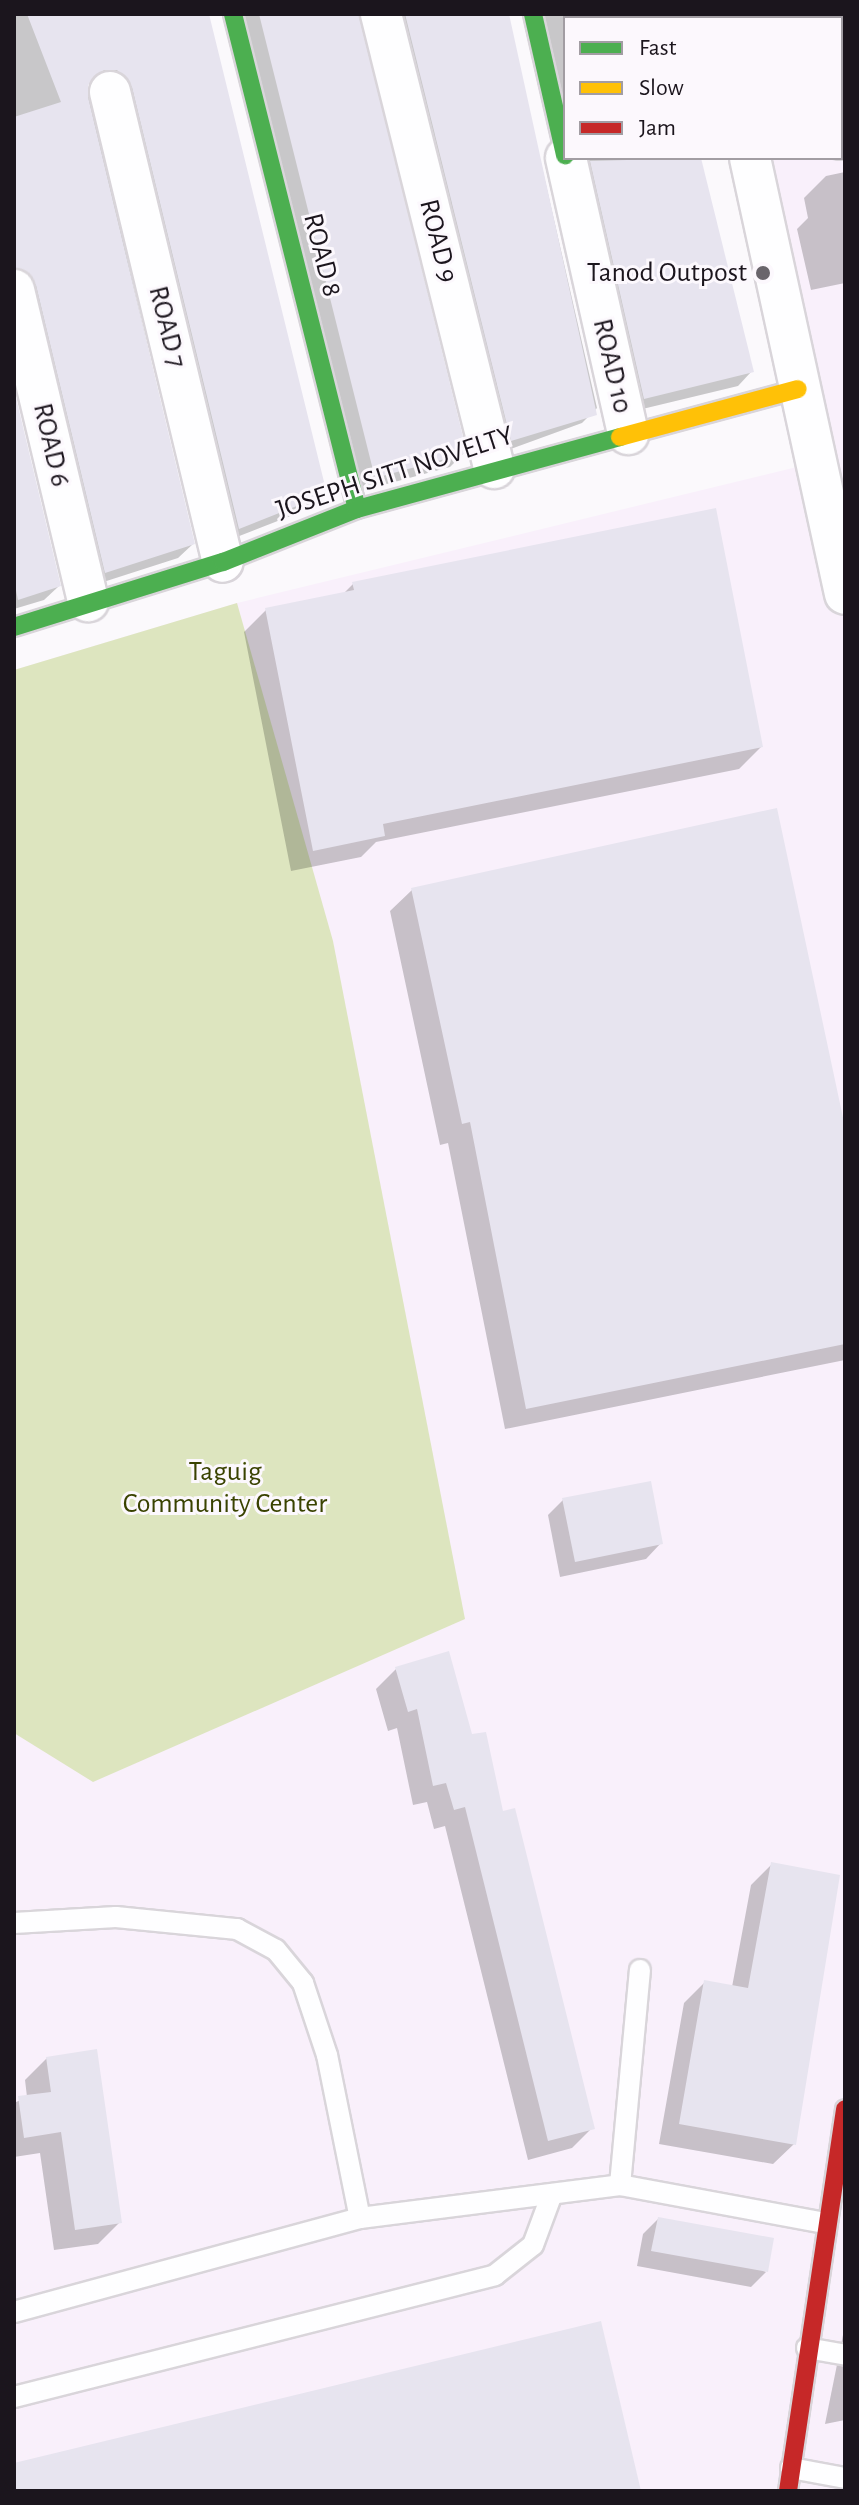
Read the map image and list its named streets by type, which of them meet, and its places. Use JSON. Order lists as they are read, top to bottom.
{
  "streets": {
    "street": [
      "ROAD 9",
      "ROAD 8",
      "ROAD 7",
      "ROAD 10",
      "ROAD 6",
      "JOSEPH SITT NOVELTY"
    ]
  },
  "crossings": [
    ["ROAD 9", "JOSEPH SITT NOVELTY"],
    ["ROAD 8", "JOSEPH SITT NOVELTY"],
    ["ROAD 7", "JOSEPH SITT NOVELTY"],
    ["ROAD 10", "JOSEPH SITT NOVELTY"],
    ["ROAD 6", "JOSEPH SITT NOVELTY"]
  ],
  "parks": ["Taguig Community Center"],
  "places": ["Tanod Outpost"],
  "legend": ["Fast", "Slow", "Jam"]
}
